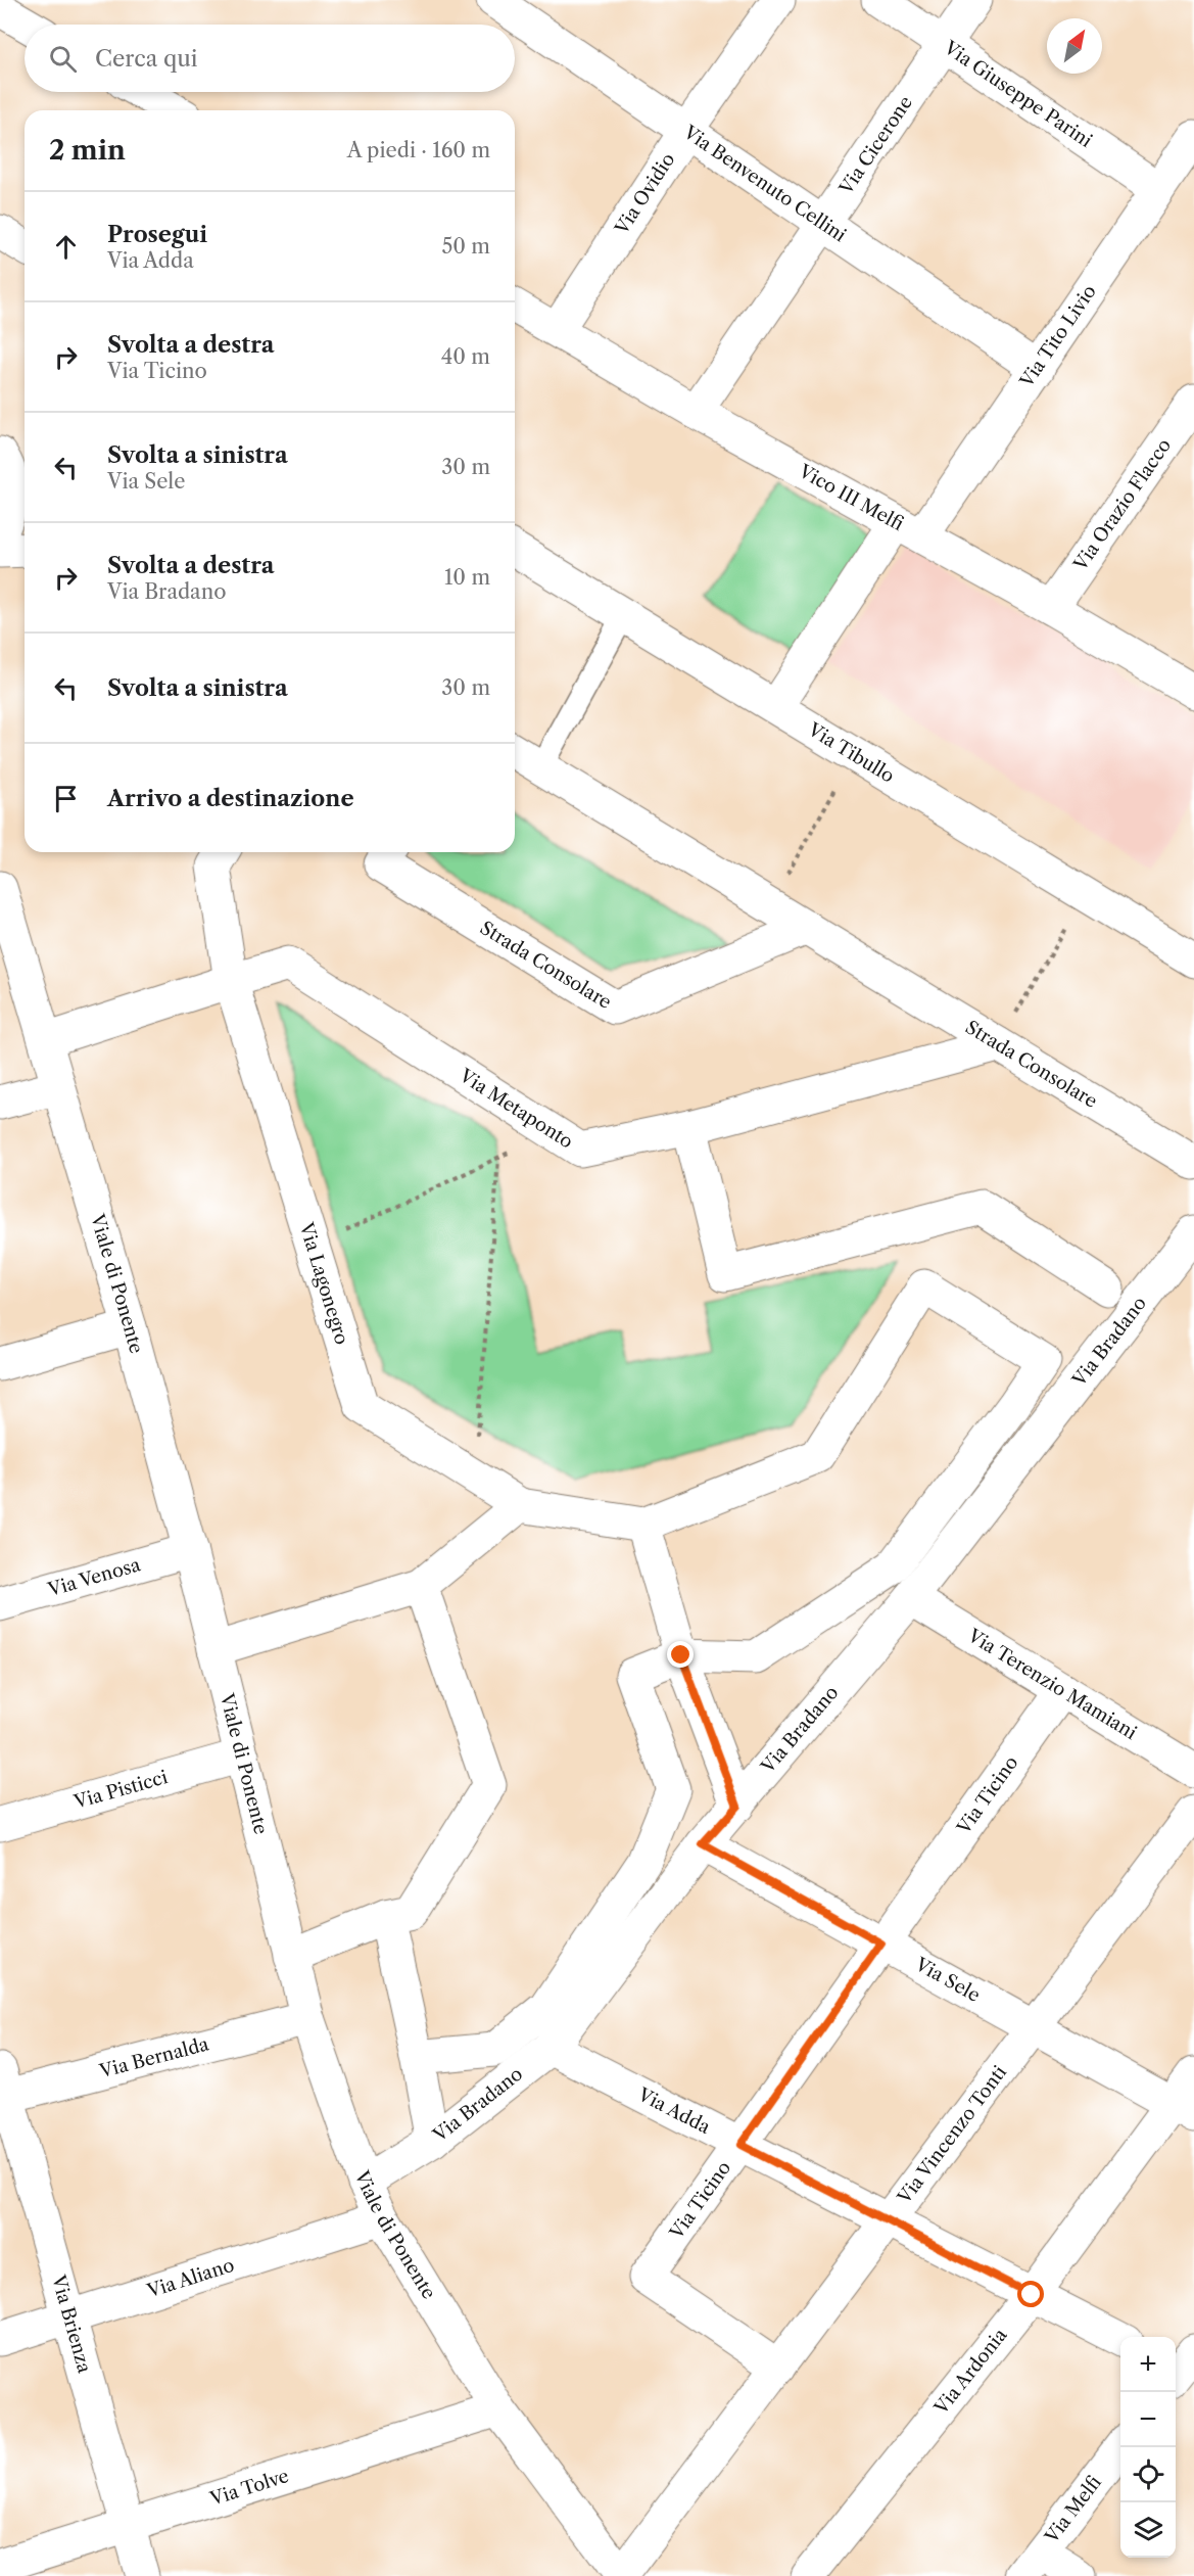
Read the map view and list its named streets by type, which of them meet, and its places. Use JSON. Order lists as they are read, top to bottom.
{
  "streets": {
    "street": [
      "Via Giuseppe Parini",
      "Via Cicerone",
      "Via Benvenuto Cellini",
      "Via Ovidio",
      "Via Tito Livio",
      "Vico III Melfi",
      "Via Orazio Flacco",
      "Via Tibullo",
      "Strada Consolare",
      "Via Metaponto",
      "Via Lagonegro",
      "Viale di Ponente",
      "Via Bradano",
      "Via Venosa",
      "Via Terenzio Mamiani",
      "Via Pisticci",
      "Via Ticino",
      "Via Sele",
      "Via Bernalda",
      "Via Adda",
      "Via Vincenzo Tonti",
      "Via Aliano",
      "Via Brienza",
      "Via Ardonia",
      "Via Tolve",
      "Via Melfi"
    ]
  },
  "crossings": [
    ["Via Giuseppe Parini", "Via Cicerone"],
    ["Via Giuseppe Parini", "Via Tito Livio"],
    ["Via Cicerone", "Via Benvenuto Cellini"],
    ["Via Cicerone", "Vico III Melfi"],
    ["Via Benvenuto Cellini", "Via Ovidio"],
    ["Via Benvenuto Cellini", "Via Tito Livio"],
    ["Via Ovidio", "Vico III Melfi"],
    ["Via Tito Livio", "Vico III Melfi"],
    ["Via Tito Livio", "Via Tibullo"],
    ["Vico III Melfi", "Via Orazio Flacco"],
    ["Strada Consolare", "Via Metaponto"],
    ["Via Metaponto", "Via Lagonegro"],
    ["Via Metaponto", "Viale di Ponente"],
    ["Viale di Ponente", "Via Bradano"],
    ["Viale di Ponente", "Via Venosa"],
    ["Viale di Ponente", "Via Pisticci"],
    ["Viale di Ponente", "Via Bernalda"],
    ["Viale di Ponente", "Via Vincenzo Tonti"],
    ["Viale di Ponente", "Via Aliano"],
    ["Viale di Ponente", "Via Tolve"],
    ["Via Bradano", "Via Terenzio Mamiani"],
    ["Via Bradano", "Via Sele"],
    ["Via Bradano", "Via Adda"],
    ["Via Terenzio Mamiani", "Via Ticino"],
    ["Via Ticino", "Via Sele"],
    ["Via Ticino", "Via Adda"],
    ["Via Ticino", "Via Vincenzo Tonti"],
    ["Via Sele", "Via Vincenzo Tonti"],
    ["Via Sele", "Via Ardonia"],
    ["Via Bernalda", "Via Brienza"],
    ["Via Adda", "Via Vincenzo Tonti"],
    ["Via Adda", "Via Ardonia"],
    ["Via Aliano", "Via Brienza"],
    ["Via Brienza", "Via Tolve"]
  ],
  "north": "top right",
  "page": {
    "search": "Cerca qui",
    "heading": ["2 min", "A piedi · 160 m"],
    "list": [
      ["Prosegui", "Via Adda", "50 m"],
      ["Svolta a destra", "Via Ticino", "40 m"],
      ["Svolta a sinistra", "Via Sele", "30 m"],
      ["Svolta a destra", "Via Bradano", "10 m"],
      ["Svolta a sinistra", "30 m"],
      "Arrivo a destinazione"
    ],
    "map_buttons": ["+", "−"]
  }
}
